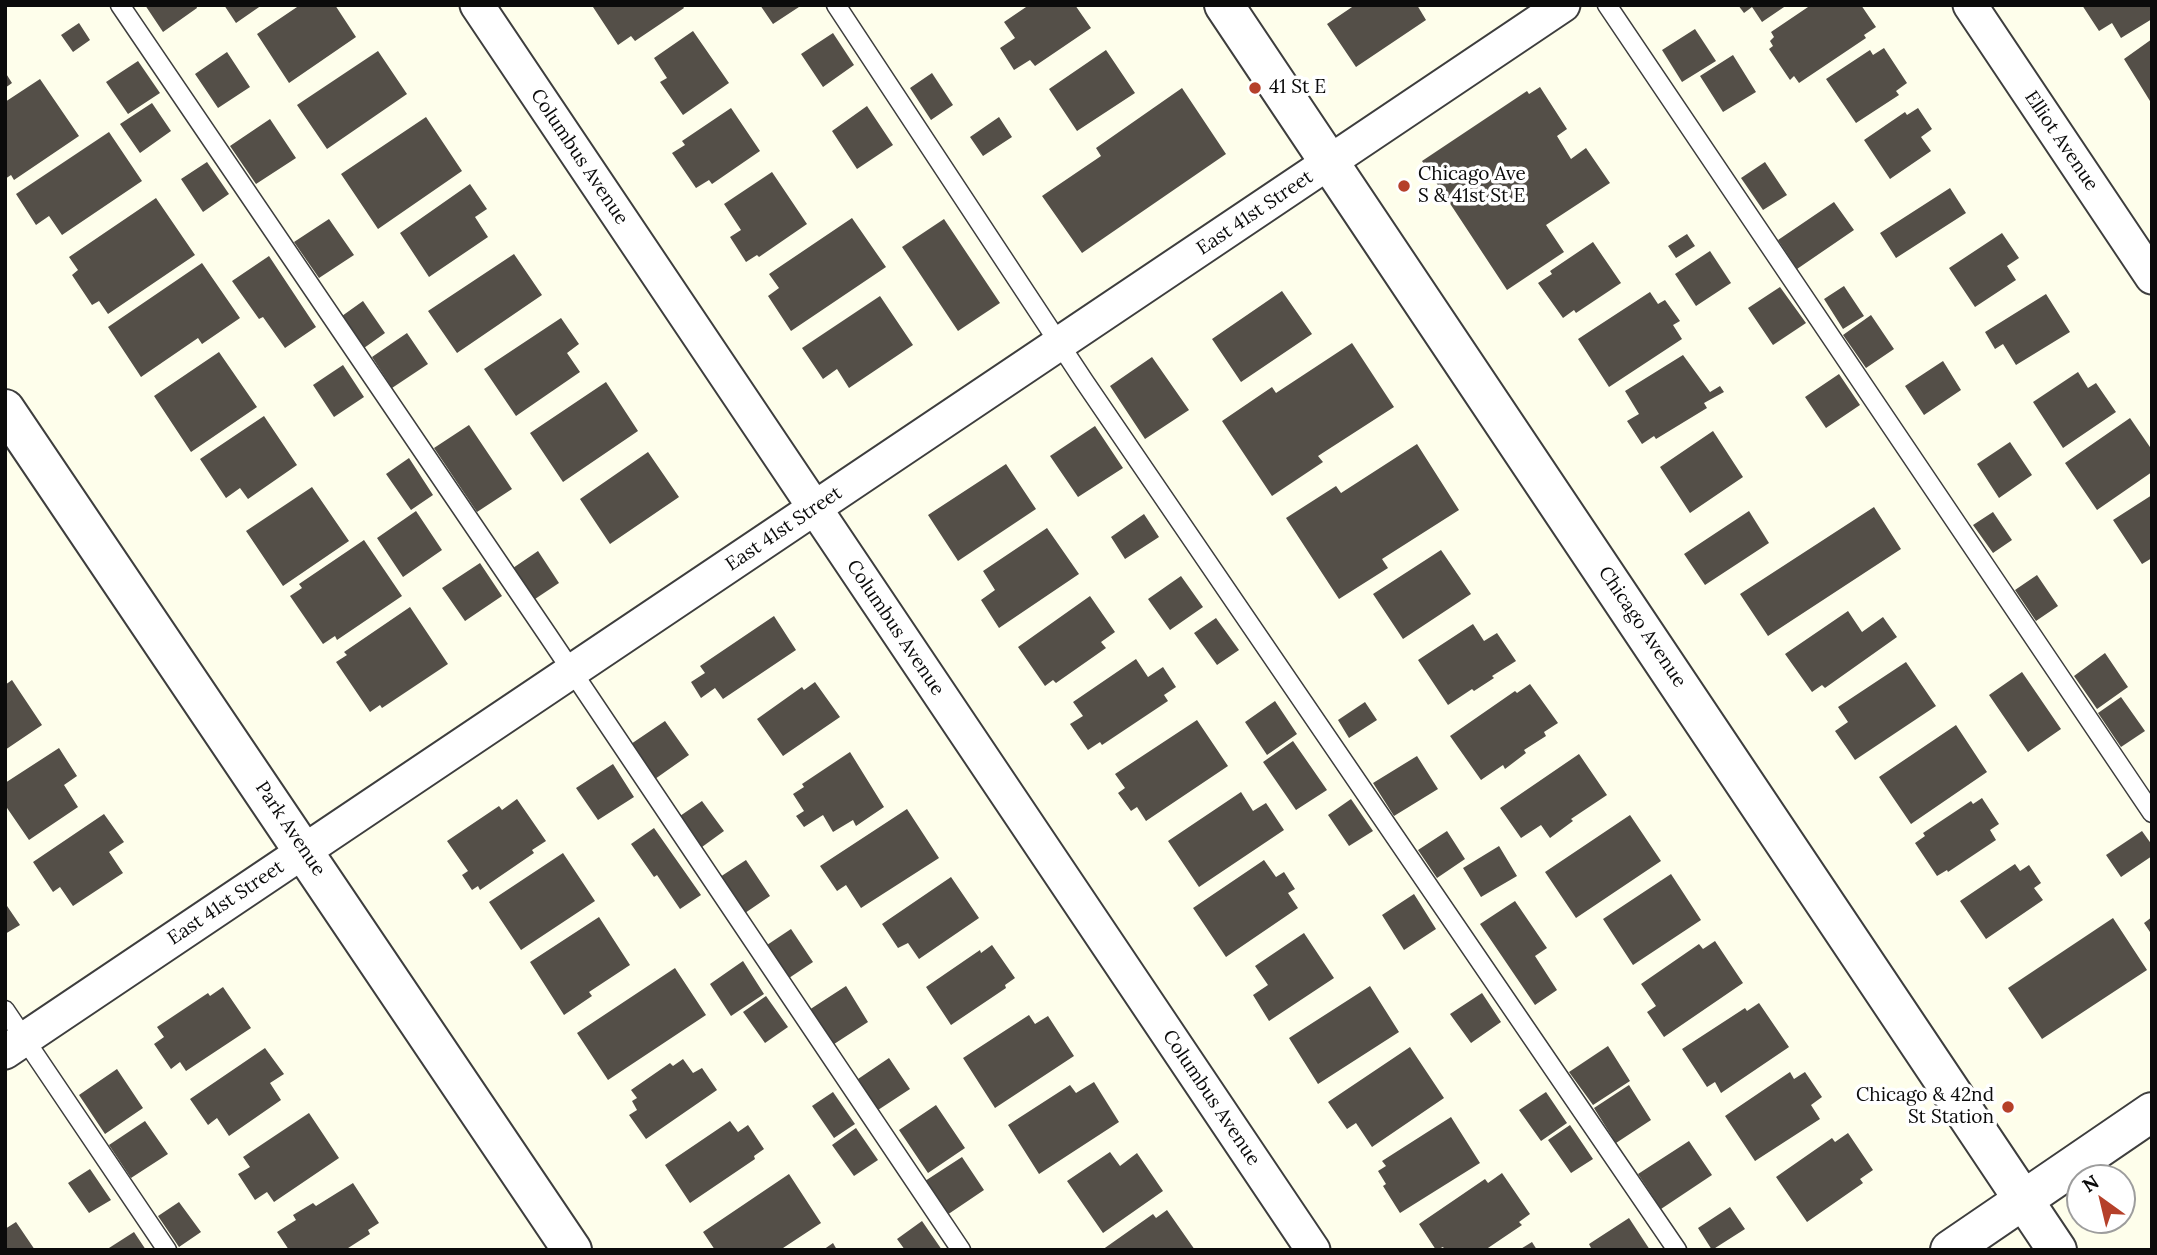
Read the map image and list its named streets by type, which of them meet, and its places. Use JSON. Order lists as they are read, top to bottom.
{
  "streets": {
    "street": [
      "Elliot Avenue",
      "Columbus Avenue",
      "East 41st Street",
      "Chicago Avenue",
      "Park Avenue"
    ]
  },
  "crossings": [
    ["Columbus Avenue", "East 41st Street"],
    ["East 41st Street", "Chicago Avenue"],
    ["East 41st Street", "Park Avenue"]
  ],
  "places": ["41 St E", "Chicago Ave S & 41st St E", "Chicago & 42nd St Station"],
  "north": "top left"
}
